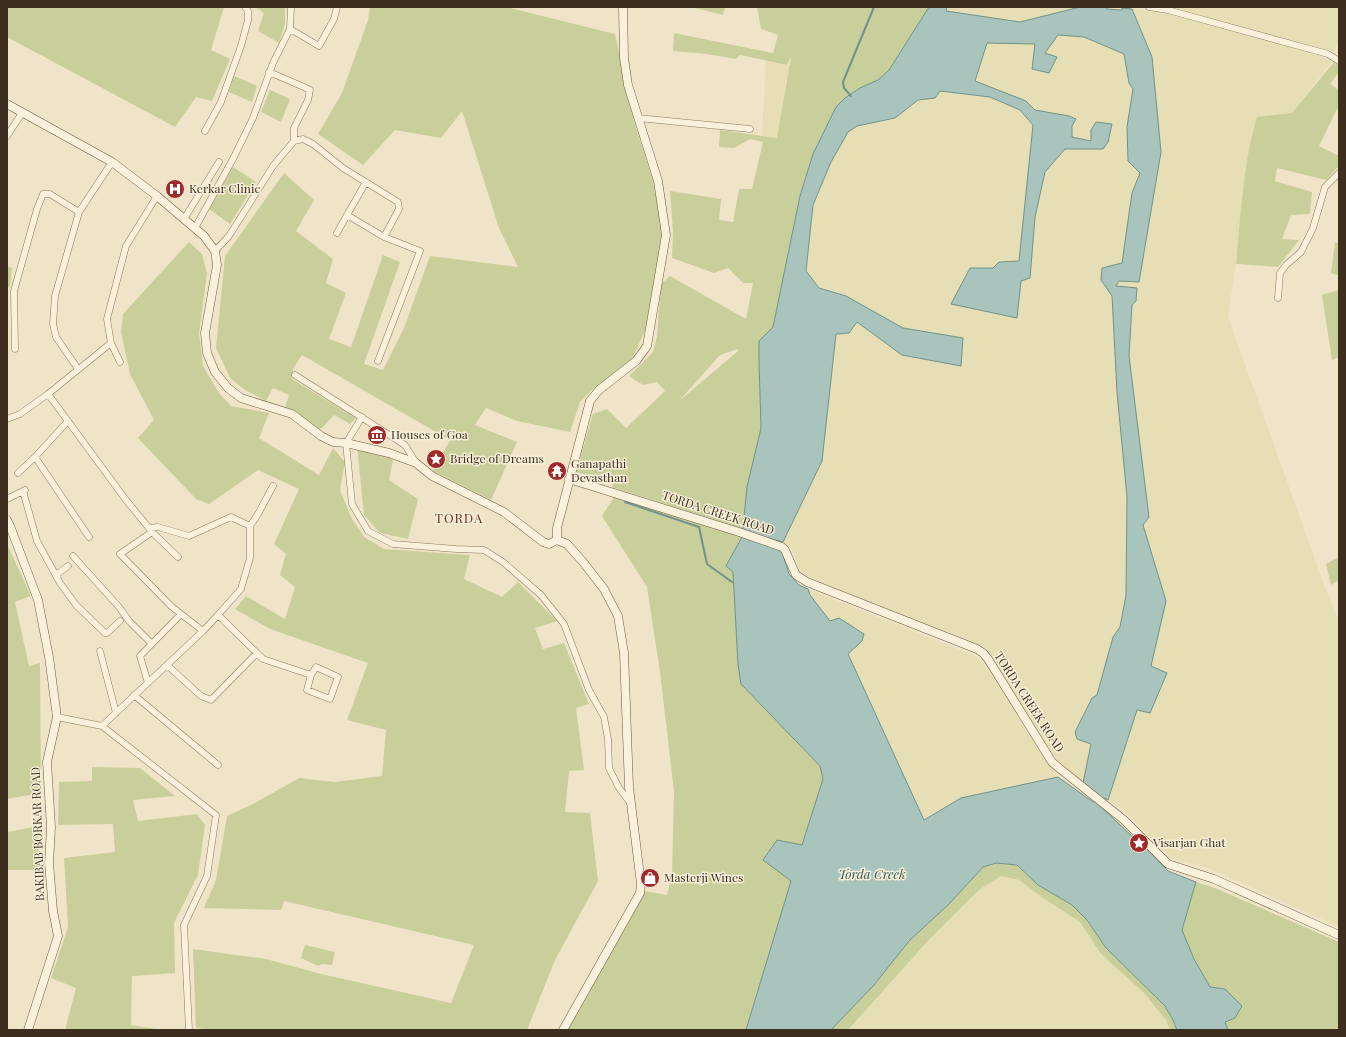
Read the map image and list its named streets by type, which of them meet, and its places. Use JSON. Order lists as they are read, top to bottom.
{
  "streets": {
    "street": ["TORDA CREEK ROAD", "BAKIBAB BORKAR ROAD"]
  },
  "districts": ["TORDA"],
  "water": ["Torda Creek"],
  "places": {
    "hospital": ["Kerkar Clinic"],
    "museum": ["Houses of Goa"],
    "place": ["Bridge of Dreams", "Visarjan Ghat"],
    "temple": ["Ganapathi Devasthan"],
    "shop": ["Masterji Wines"]
  }
}
